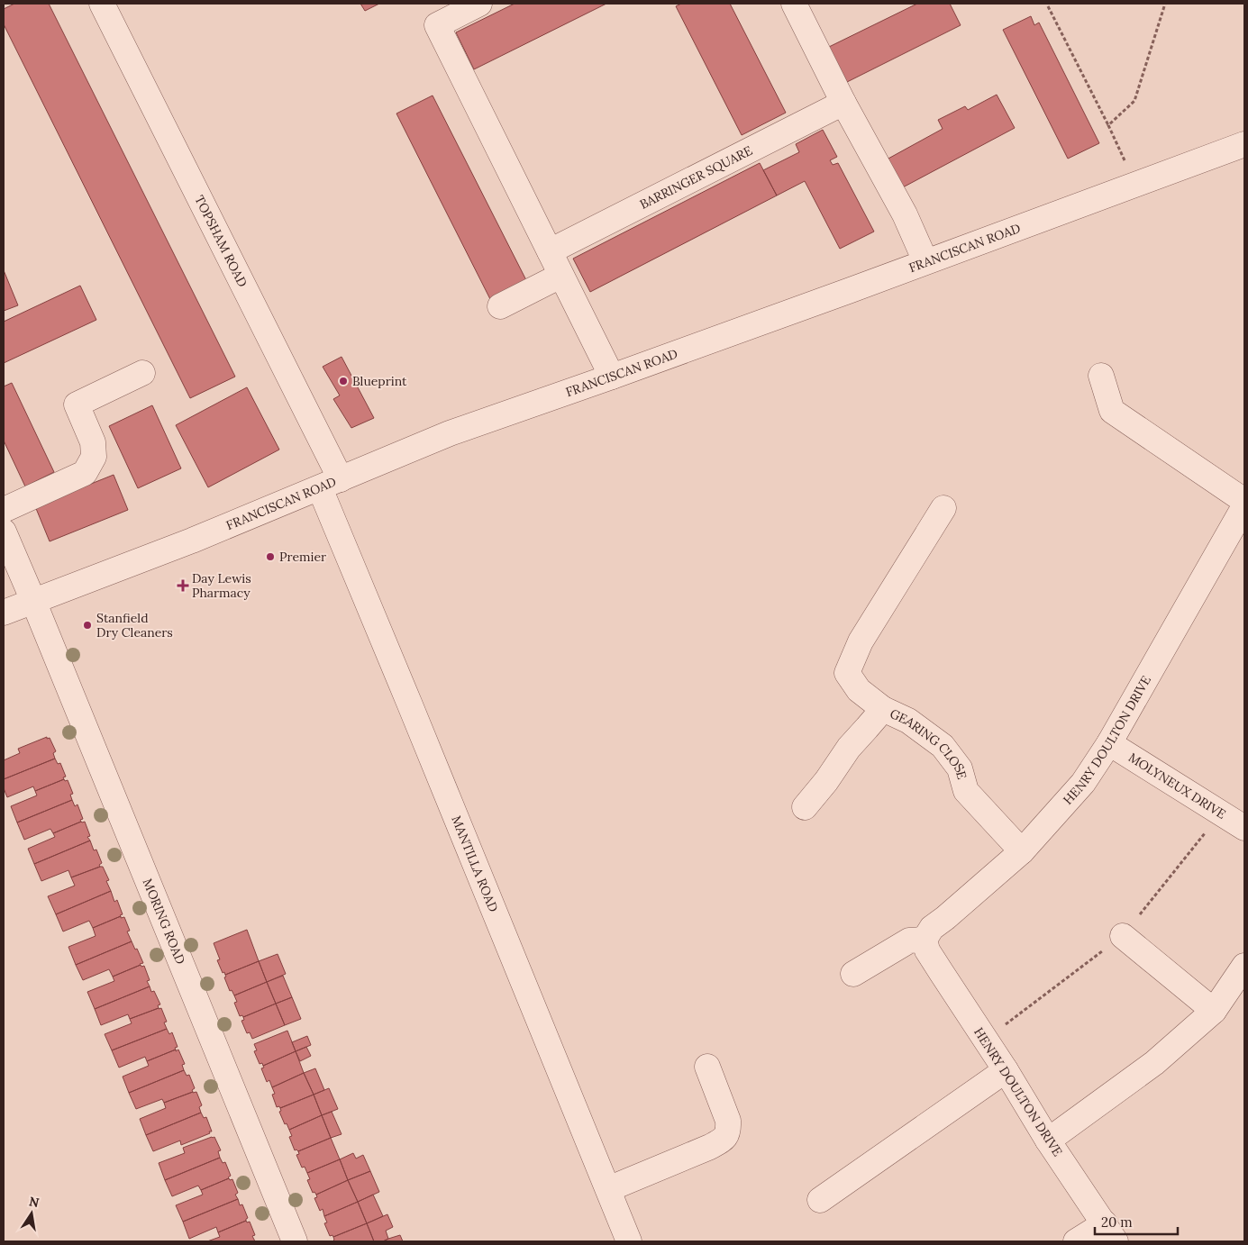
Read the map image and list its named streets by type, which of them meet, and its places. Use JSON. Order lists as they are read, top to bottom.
{
  "streets": {
    "street": [
      "BARRINGER SQUARE",
      "TOPSHAM ROAD",
      "FRANCISCAN ROAD",
      "HENRY DOULTON DRIVE",
      "GEARING CLOSE",
      "MOLYNEUX DRIVE",
      "MANTILLA ROAD",
      "MORING ROAD"
    ]
  },
  "crossings": [
    ["TOPSHAM ROAD", "FRANCISCAN ROAD"],
    ["TOPSHAM ROAD", "MANTILLA ROAD"],
    ["FRANCISCAN ROAD", "MANTILLA ROAD"],
    ["FRANCISCAN ROAD", "MORING ROAD"],
    ["HENRY DOULTON DRIVE", "GEARING CLOSE"],
    ["HENRY DOULTON DRIVE", "MOLYNEUX DRIVE"]
  ],
  "places": {
    "other": ["Blueprint", "Premier", "Stanfield Dry Cleaners"],
    "health": ["Day Lewis Pharmacy"]
  },
  "scale_bar": "20 m",
  "north": "top"
}
